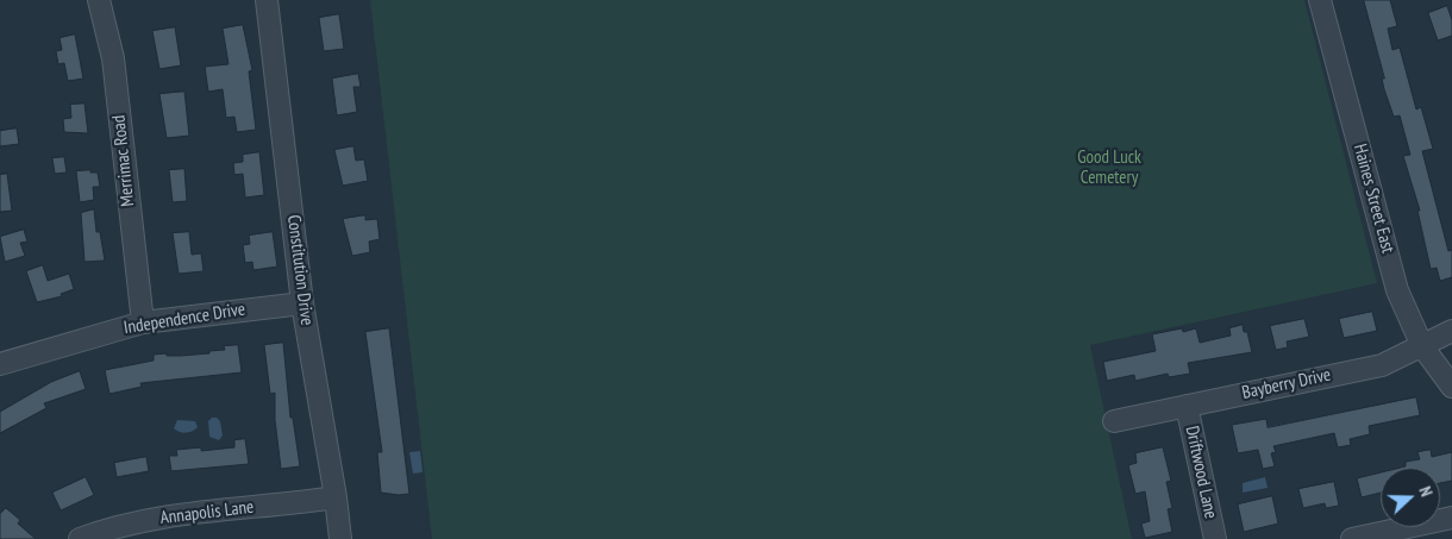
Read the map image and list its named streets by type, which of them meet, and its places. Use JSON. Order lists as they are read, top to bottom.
{
  "streets": {
    "street": [
      "Merrimac Road",
      "Haines Street East",
      "Constitution Drive",
      "Independence Drive",
      "Bayberry Drive",
      "Driftwood Lane",
      "Annapolis Lane"
    ]
  },
  "crossings": [
    ["Merrimac Road", "Independence Drive"],
    ["Haines Street East", "Bayberry Drive"],
    ["Constitution Drive", "Independence Drive"],
    ["Constitution Drive", "Annapolis Lane"],
    ["Bayberry Drive", "Driftwood Lane"]
  ],
  "parks": ["Good Luck Cemetery"],
  "north": "right"
}
